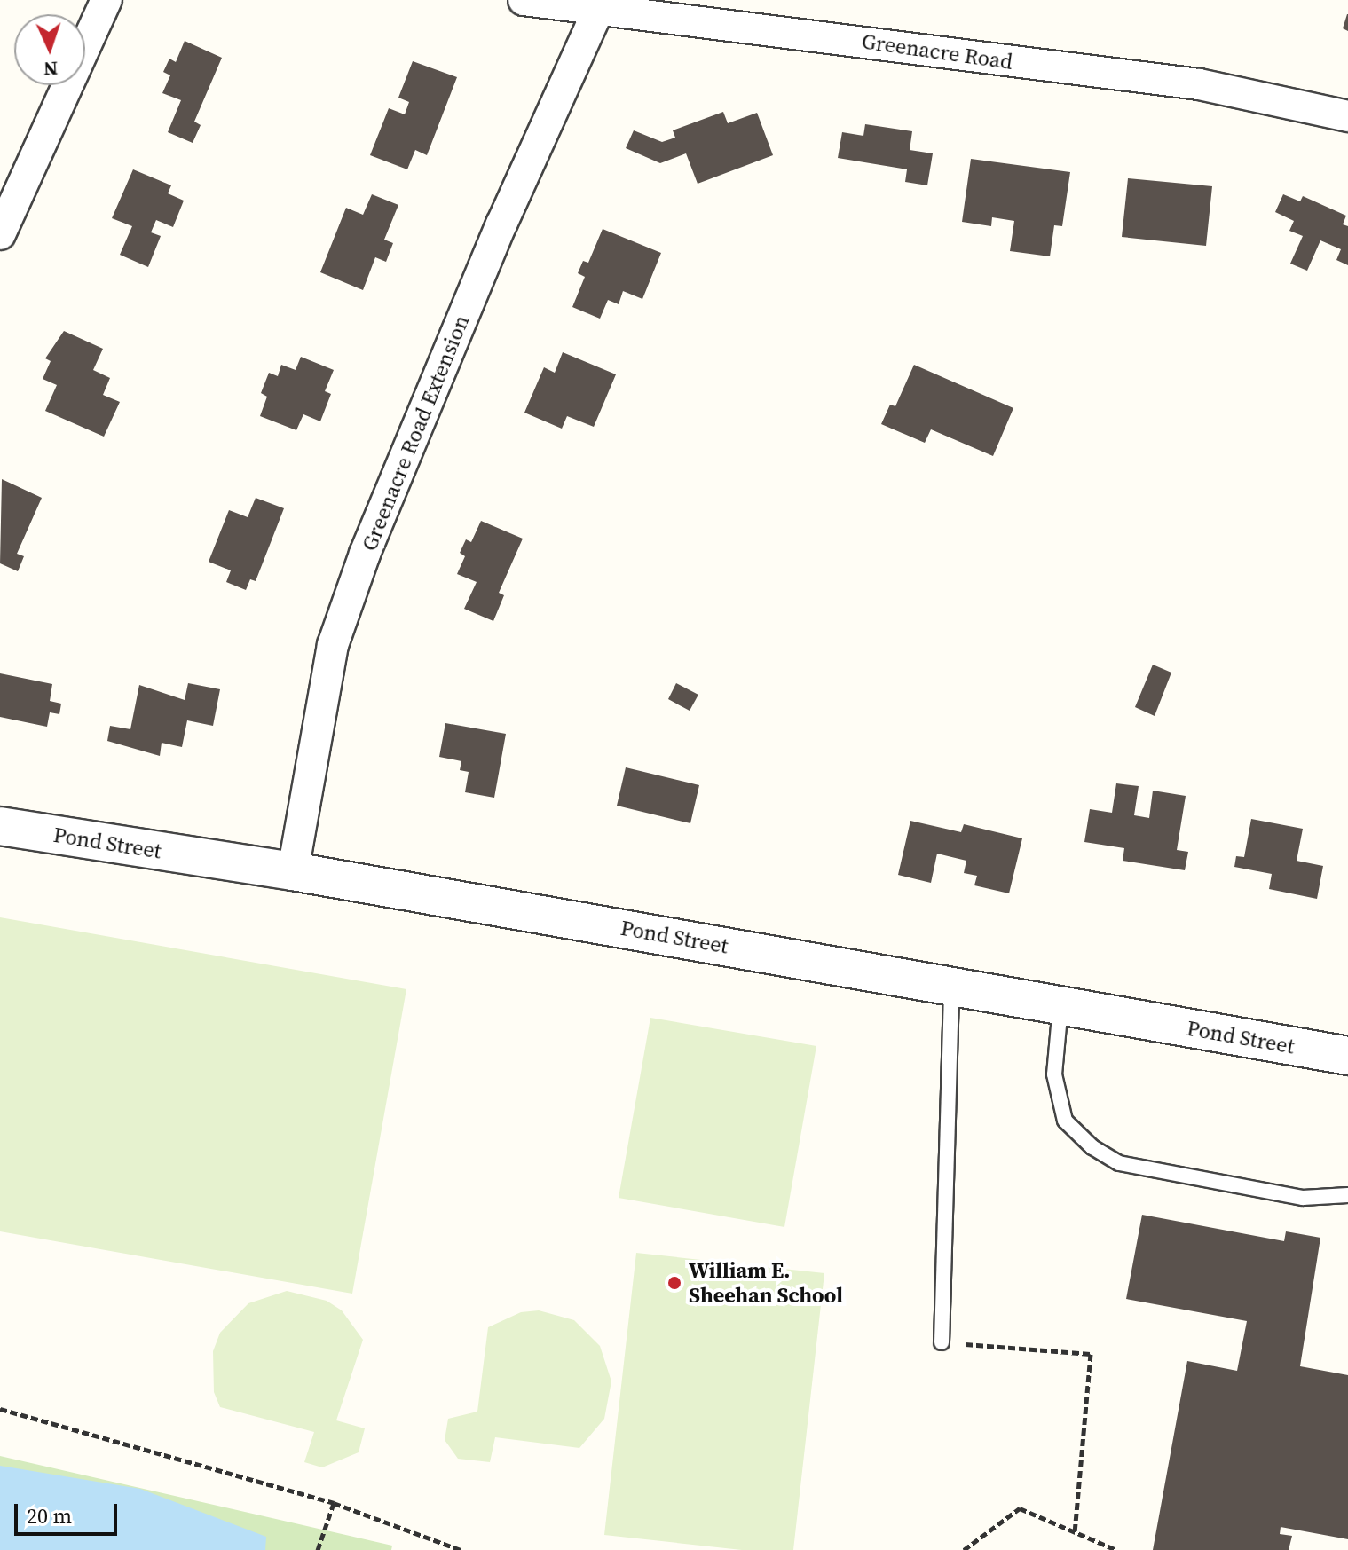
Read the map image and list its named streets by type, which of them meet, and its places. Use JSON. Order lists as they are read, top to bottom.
{
  "streets": {
    "street": ["Greenacre Road", "Greenacre Road Extension", "Pond Street"]
  },
  "crossings": [
    ["Greenacre Road", "Greenacre Road Extension"],
    ["Greenacre Road Extension", "Pond Street"]
  ],
  "places": ["William E. Sheehan School"],
  "scale_bar": "20 m",
  "north": "bottom"
}
